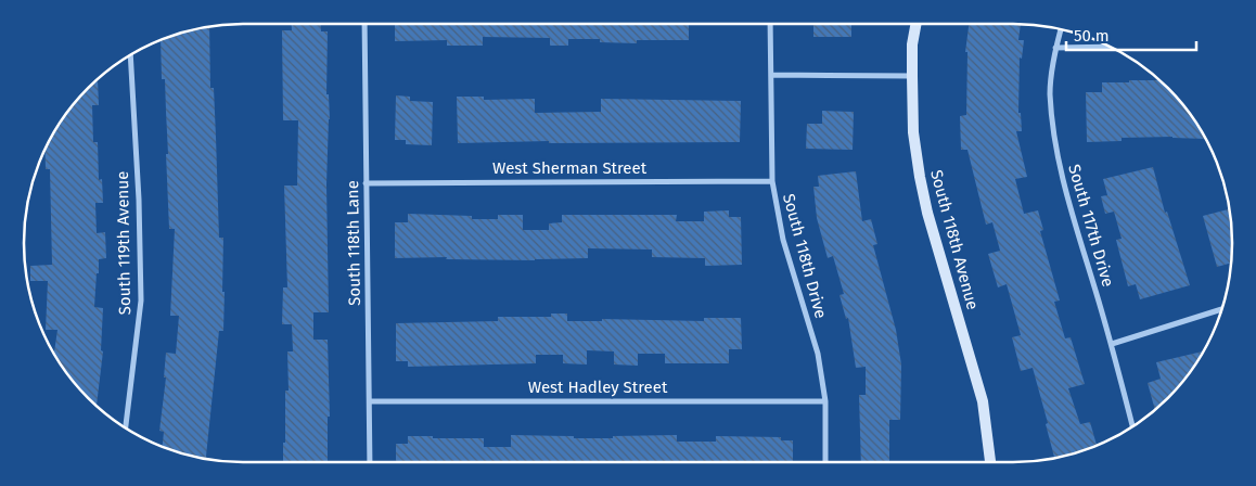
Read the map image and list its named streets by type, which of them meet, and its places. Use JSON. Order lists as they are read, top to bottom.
{
  "streets": {
    "street": [
      "West Sherman Street",
      "South 117th Drive",
      "South 118th Avenue",
      "South 119th Avenue",
      "South 118th Lane",
      "South 118th Drive",
      "West Hadley Street"
    ]
  },
  "crossings": [
    ["West Sherman Street", "South 118th Lane"],
    ["West Sherman Street", "South 118th Drive"],
    ["South 118th Lane", "West Hadley Street"],
    ["South 118th Drive", "West Hadley Street"]
  ],
  "scale_bar": "50 m"
}
